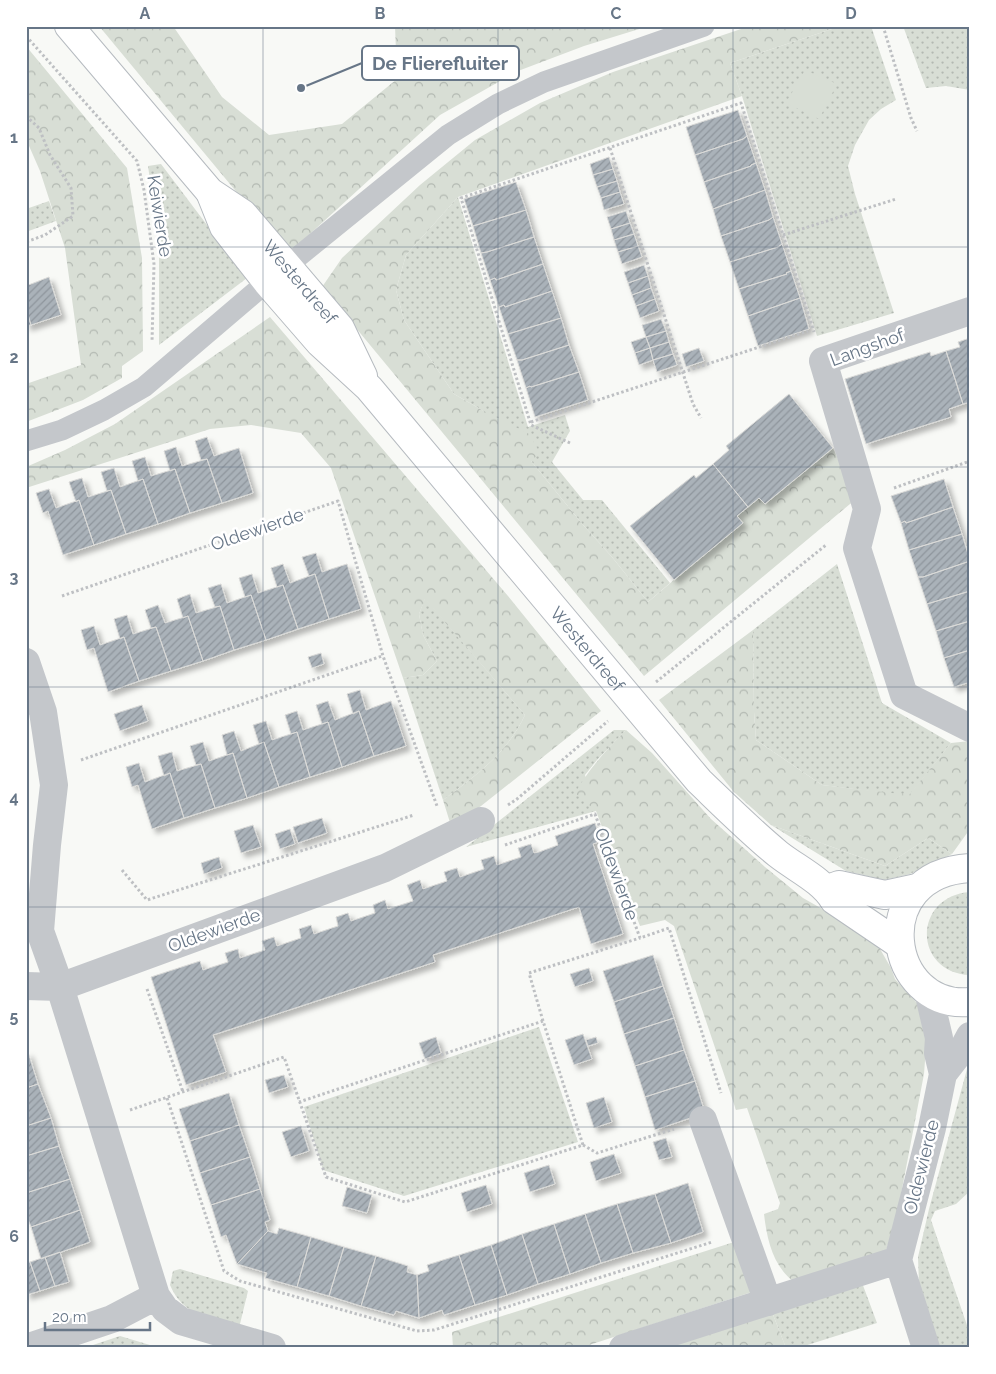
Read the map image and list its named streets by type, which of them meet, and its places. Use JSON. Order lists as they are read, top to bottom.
{
  "streets": {
    "main road": ["Westerdreef"],
    "street": ["Langshof", "Oldewierde"],
    "path": ["Keiwierde"]
  },
  "places": ["De Flierefluiter"],
  "scale_bar": "20 m",
  "grid": {
    "columns": [
      "A",
      "B",
      "C",
      "D"
    ],
    "rows": [
      "1",
      "2",
      "3",
      "4",
      "5",
      "6"
    ]
  }
}
